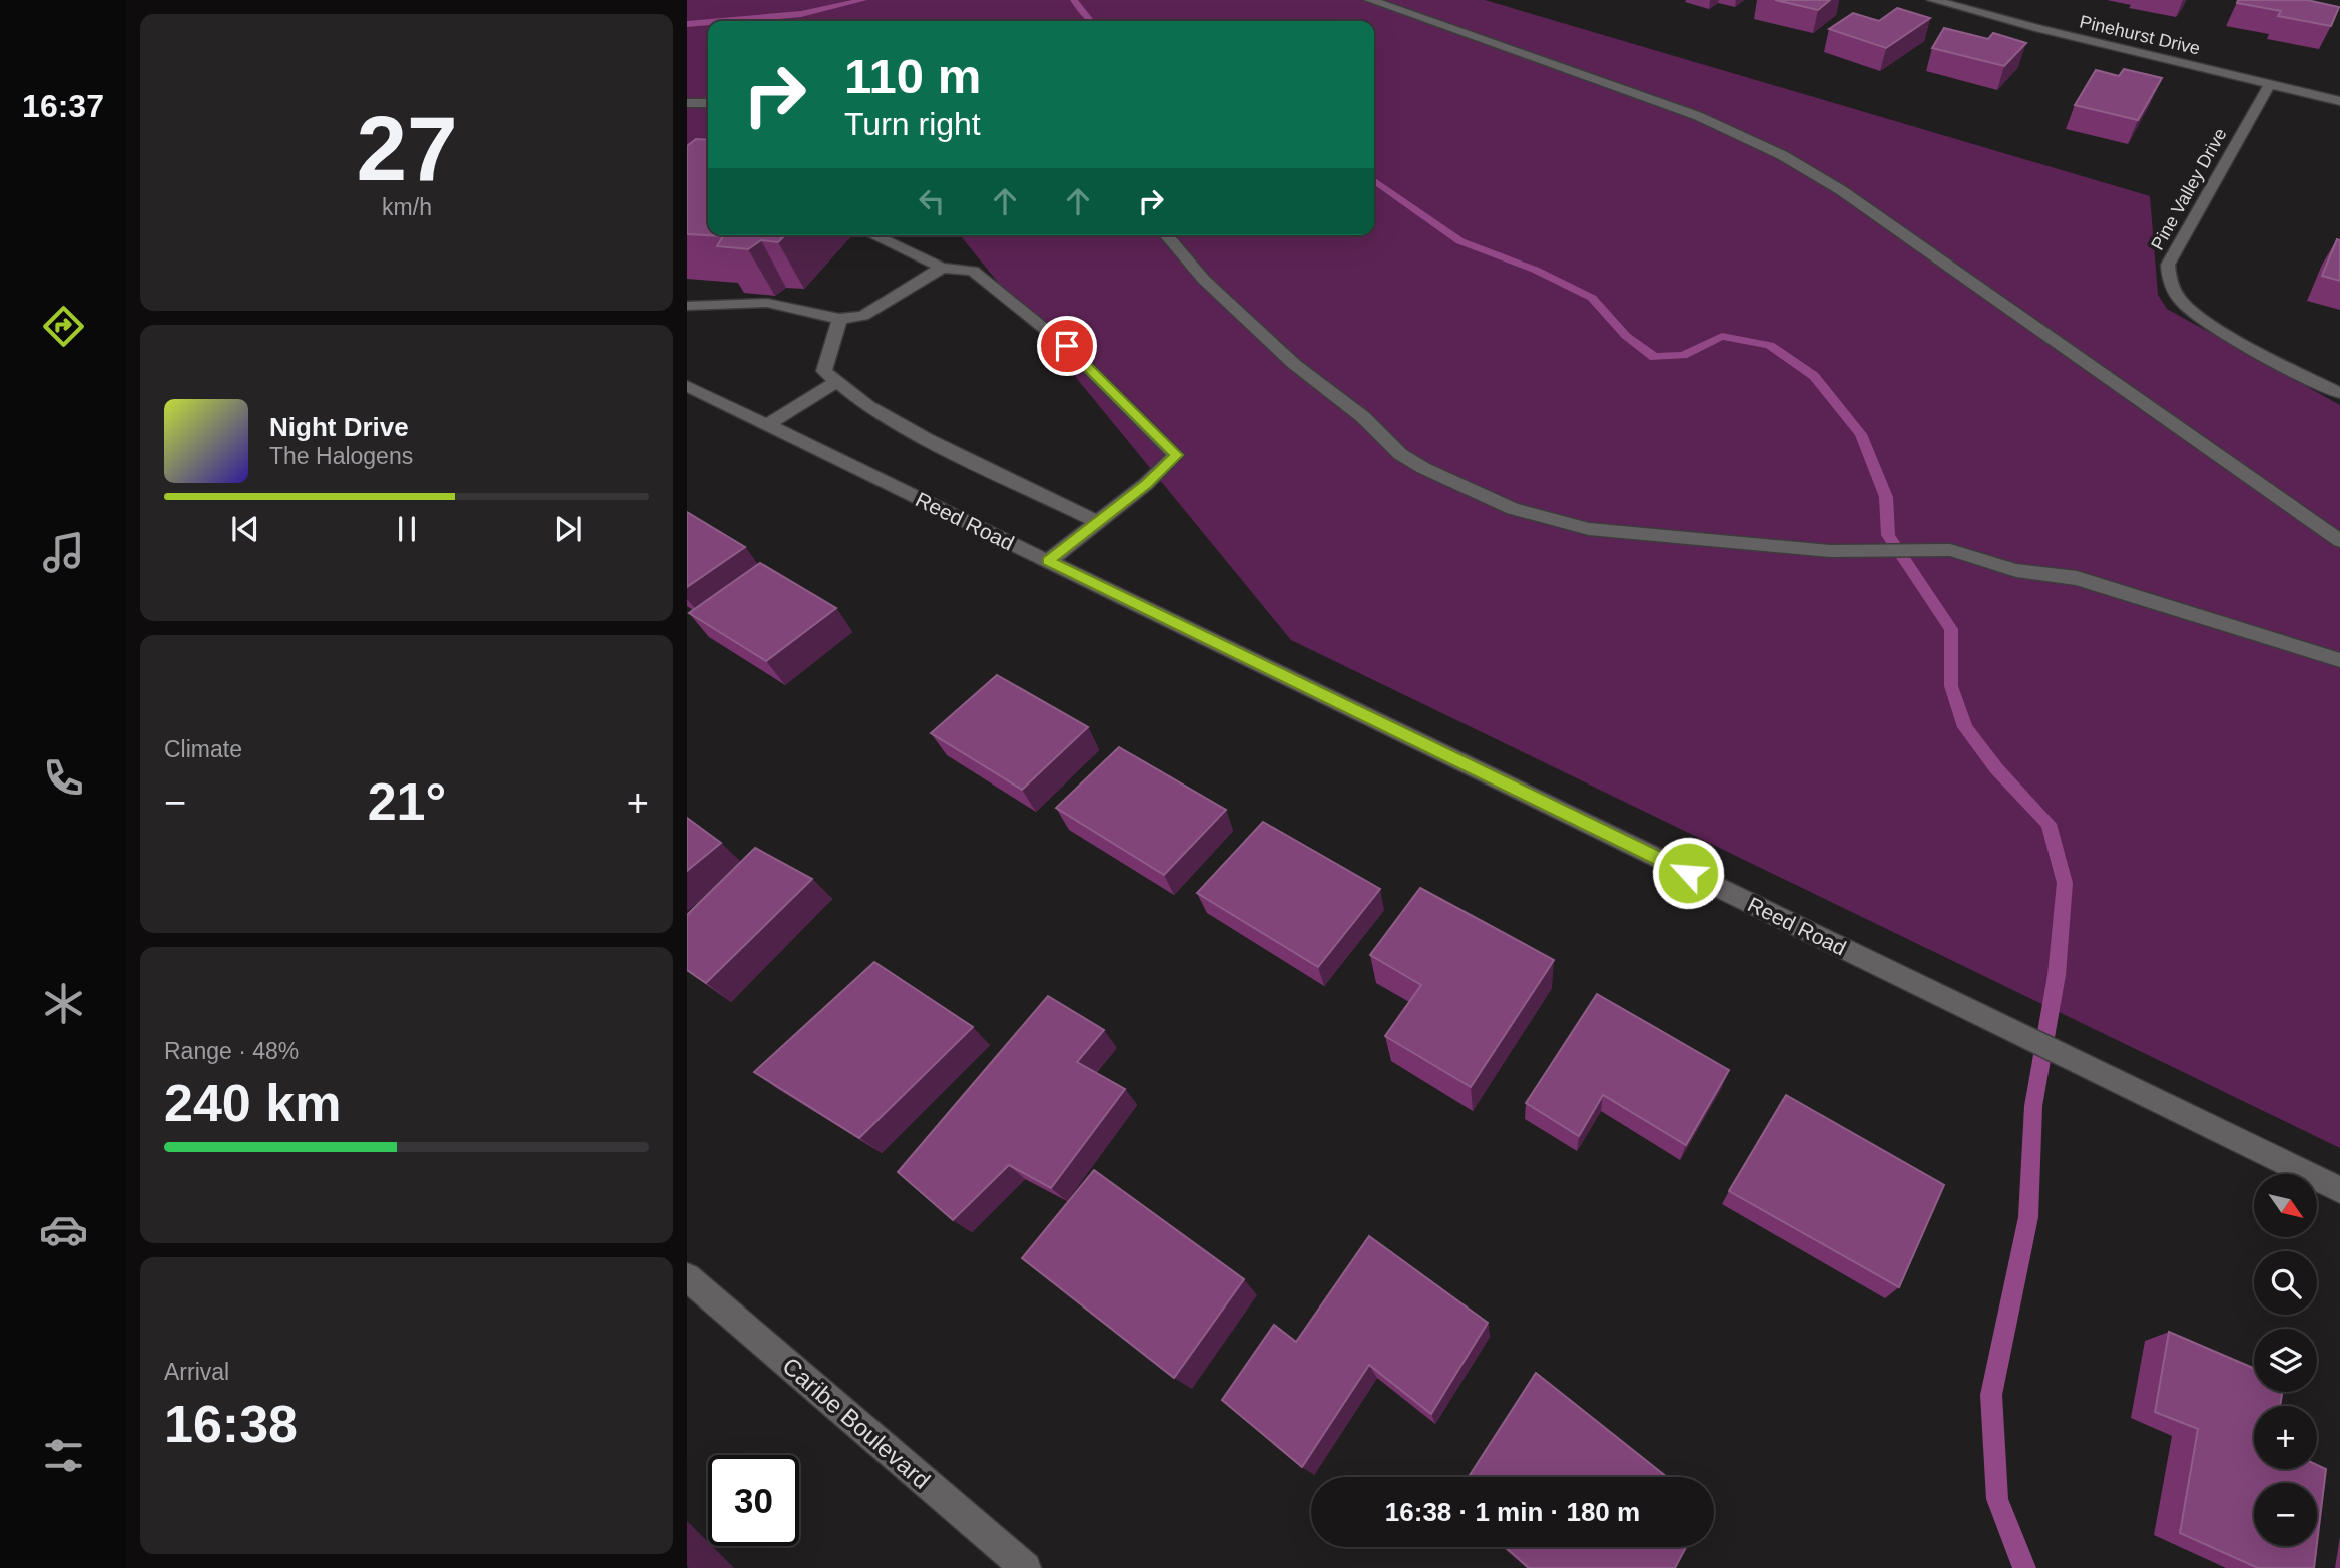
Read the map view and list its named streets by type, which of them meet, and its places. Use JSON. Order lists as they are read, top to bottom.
{
  "streets": {
    "street": [
      "Pinehurst Drive",
      "Pine Valley Drive",
      "Reed Road",
      "Caribe Boulevard"
    ]
  },
  "crossings": [
    ["Pinehurst Drive", "Pine Valley Drive"]
  ],
  "north": "bottom right",
  "page": {
    "tabs": "16:37",
    "tile": [
      ["27", "km/h"],
      "Climate",
      ["Range · 48%", "240 km"],
      ["Arrival", "16:38"]
    ],
    "turn": ["110 m", "Turn right"],
    "song": ["Night Drive", "The Halogens"],
    "heat": ["−", "21°", "+"],
    "map_buttons": ["+", "−"],
    "limit": "30",
    "trip": "16:38 · 1 min · 180 m"
  }
}
